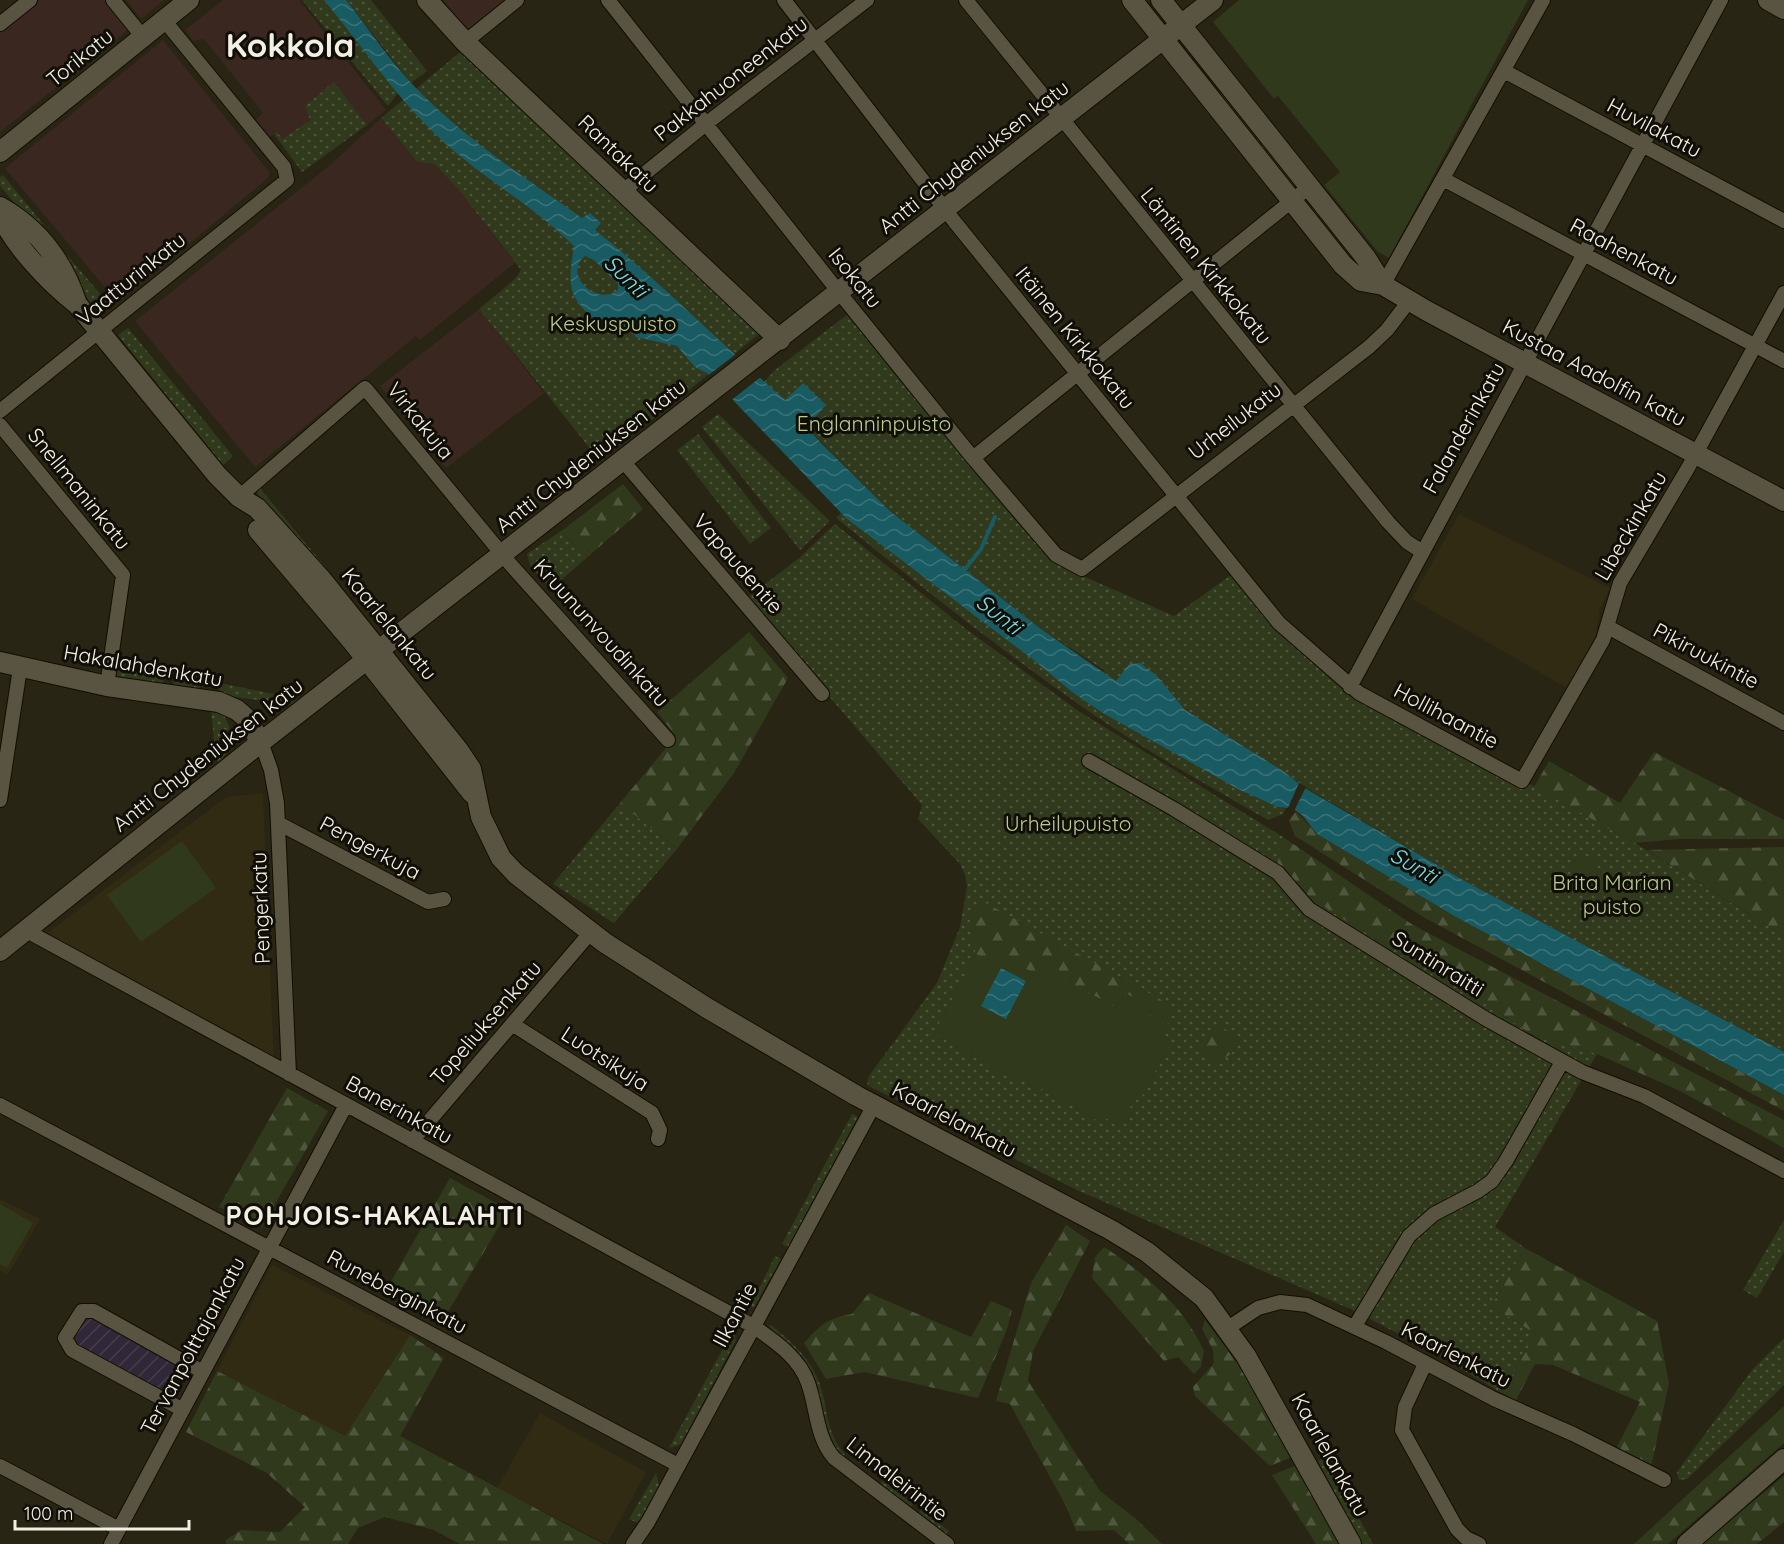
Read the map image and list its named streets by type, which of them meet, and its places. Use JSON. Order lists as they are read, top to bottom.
{
  "streets": {
    "main road": [
      "Torikatu",
      "Rantakatu",
      "Antti Chydeniuksen katu",
      "Kustaa Aadolfin katu",
      "Kaarlelankatu",
      "Hakalahdenkatu"
    ],
    "street": [
      "Pakkahuoneenkatu",
      "Huvilakatu",
      "Raahenkatu",
      "Läntinen Kirkkokatu",
      "Isokatu",
      "Vaatturinkatu",
      "Itäinen Kirkkokatu",
      "Virkakuja",
      "Urheilukatu",
      "Falanderinkatu",
      "Snellmaninkatu",
      "Libeckinkatu",
      "Vapaudentie",
      "Kruununvoudinkatu",
      "Pikiruukintie",
      "Hollihaantie",
      "Pengerkuja",
      "Pengerkatu",
      "Suntinraitti",
      "Topeliuksenkatu",
      "Luotsikuja",
      "Banerinkatu",
      "Runeberginkatu",
      "Ilkantie",
      "Tervanpolttajankatu",
      "Kaarlenkatu",
      "Linnaleirintie"
    ]
  },
  "crossings": [
    ["Torikatu", "Vaatturinkatu"],
    ["Pakkahuoneenkatu", "Rantakatu"],
    ["Pakkahuoneenkatu", "Isokatu"],
    ["Pakkahuoneenkatu", "Itäinen Kirkkokatu"],
    ["Huvilakatu", "Falanderinkatu"],
    ["Rantakatu", "Antti Chydeniuksen katu"],
    ["Antti Chydeniuksen katu", "Läntinen Kirkkokatu"],
    ["Antti Chydeniuksen katu", "Isokatu"],
    ["Antti Chydeniuksen katu", "Itäinen Kirkkokatu"],
    ["Antti Chydeniuksen katu", "Kustaa Aadolfin katu"],
    ["Antti Chydeniuksen katu", "Virkakuja"],
    ["Antti Chydeniuksen katu", "Vapaudentie"],
    ["Antti Chydeniuksen katu", "Kaarlelankatu"],
    ["Antti Chydeniuksen katu", "Kruununvoudinkatu"],
    ["Antti Chydeniuksen katu", "Hakalahdenkatu"],
    ["Antti Chydeniuksen katu", "Pengerkatu"],
    ["Antti Chydeniuksen katu", "Banerinkatu"],
    ["Raahenkatu", "Falanderinkatu"],
    ["Raahenkatu", "Libeckinkatu"],
    ["Läntinen Kirkkokatu", "Urheilukatu"],
    ["Läntinen Kirkkokatu", "Falanderinkatu"],
    ["Isokatu", "Urheilukatu"],
    ["Vaatturinkatu", "Kaarlelankatu"],
    ["Itäinen Kirkkokatu", "Urheilukatu"],
    ["Itäinen Kirkkokatu", "Falanderinkatu"],
    ["Itäinen Kirkkokatu", "Hollihaantie"],
    ["Kustaa Aadolfin katu", "Urheilukatu"],
    ["Kustaa Aadolfin katu", "Falanderinkatu"],
    ["Kustaa Aadolfin katu", "Libeckinkatu"],
    ["Virkakuja", "Kaarlelankatu"],
    ["Virkakuja", "Kruununvoudinkatu"],
    ["Falanderinkatu", "Hollihaantie"],
    ["Snellmaninkatu", "Hakalahdenkatu"],
    ["Libeckinkatu", "Pikiruukintie"],
    ["Libeckinkatu", "Hollihaantie"],
    ["Kaarlelankatu", "Topeliuksenkatu"],
    ["Kaarlelankatu", "Ilkantie"],
    ["Kaarlelankatu", "Kaarlenkatu"],
    ["Hakalahdenkatu", "Pengerkatu"],
    ["Pengerkuja", "Pengerkatu"],
    ["Pengerkatu", "Banerinkatu"],
    ["Topeliuksenkatu", "Luotsikuja"],
    ["Topeliuksenkatu", "Banerinkatu"],
    ["Banerinkatu", "Ilkantie"],
    ["Banerinkatu", "Tervanpolttajankatu"],
    ["Banerinkatu", "Linnaleirintie"],
    ["Runeberginkatu", "Ilkantie"],
    ["Runeberginkatu", "Tervanpolttajankatu"],
    ["Ilkantie", "Linnaleirintie"]
  ],
  "districts": ["Kokkola", "POHJOIS-HAKALAHTI"],
  "water": ["Sunti"],
  "parks": [
    "Keskuspuisto",
    "Englanninpuisto",
    "Urheilupuisto",
    "Brita Marian puisto"
  ],
  "scale_bar": "100 m"
}
